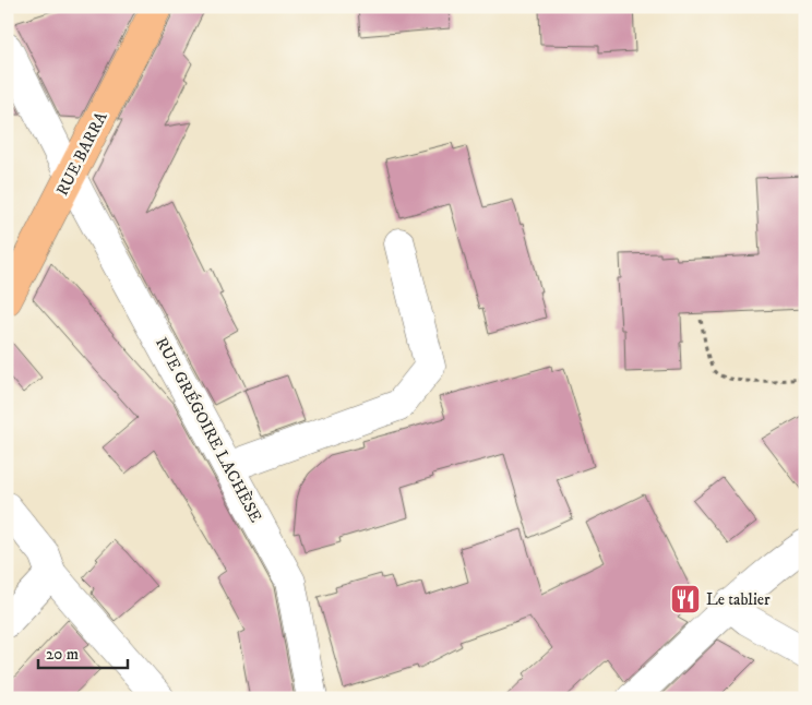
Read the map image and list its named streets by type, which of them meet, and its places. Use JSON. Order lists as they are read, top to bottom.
{
  "streets": {
    "main road": ["RUE BARRA"],
    "street": ["RUE GRÉGOIRE LACHÈSE"]
  },
  "crossings": [
    ["RUE BARRA", "RUE GRÉGOIRE LACHÈSE"]
  ],
  "places": {
    "restaurant": ["Le tablier"]
  },
  "scale_bar": "20 m"
}
